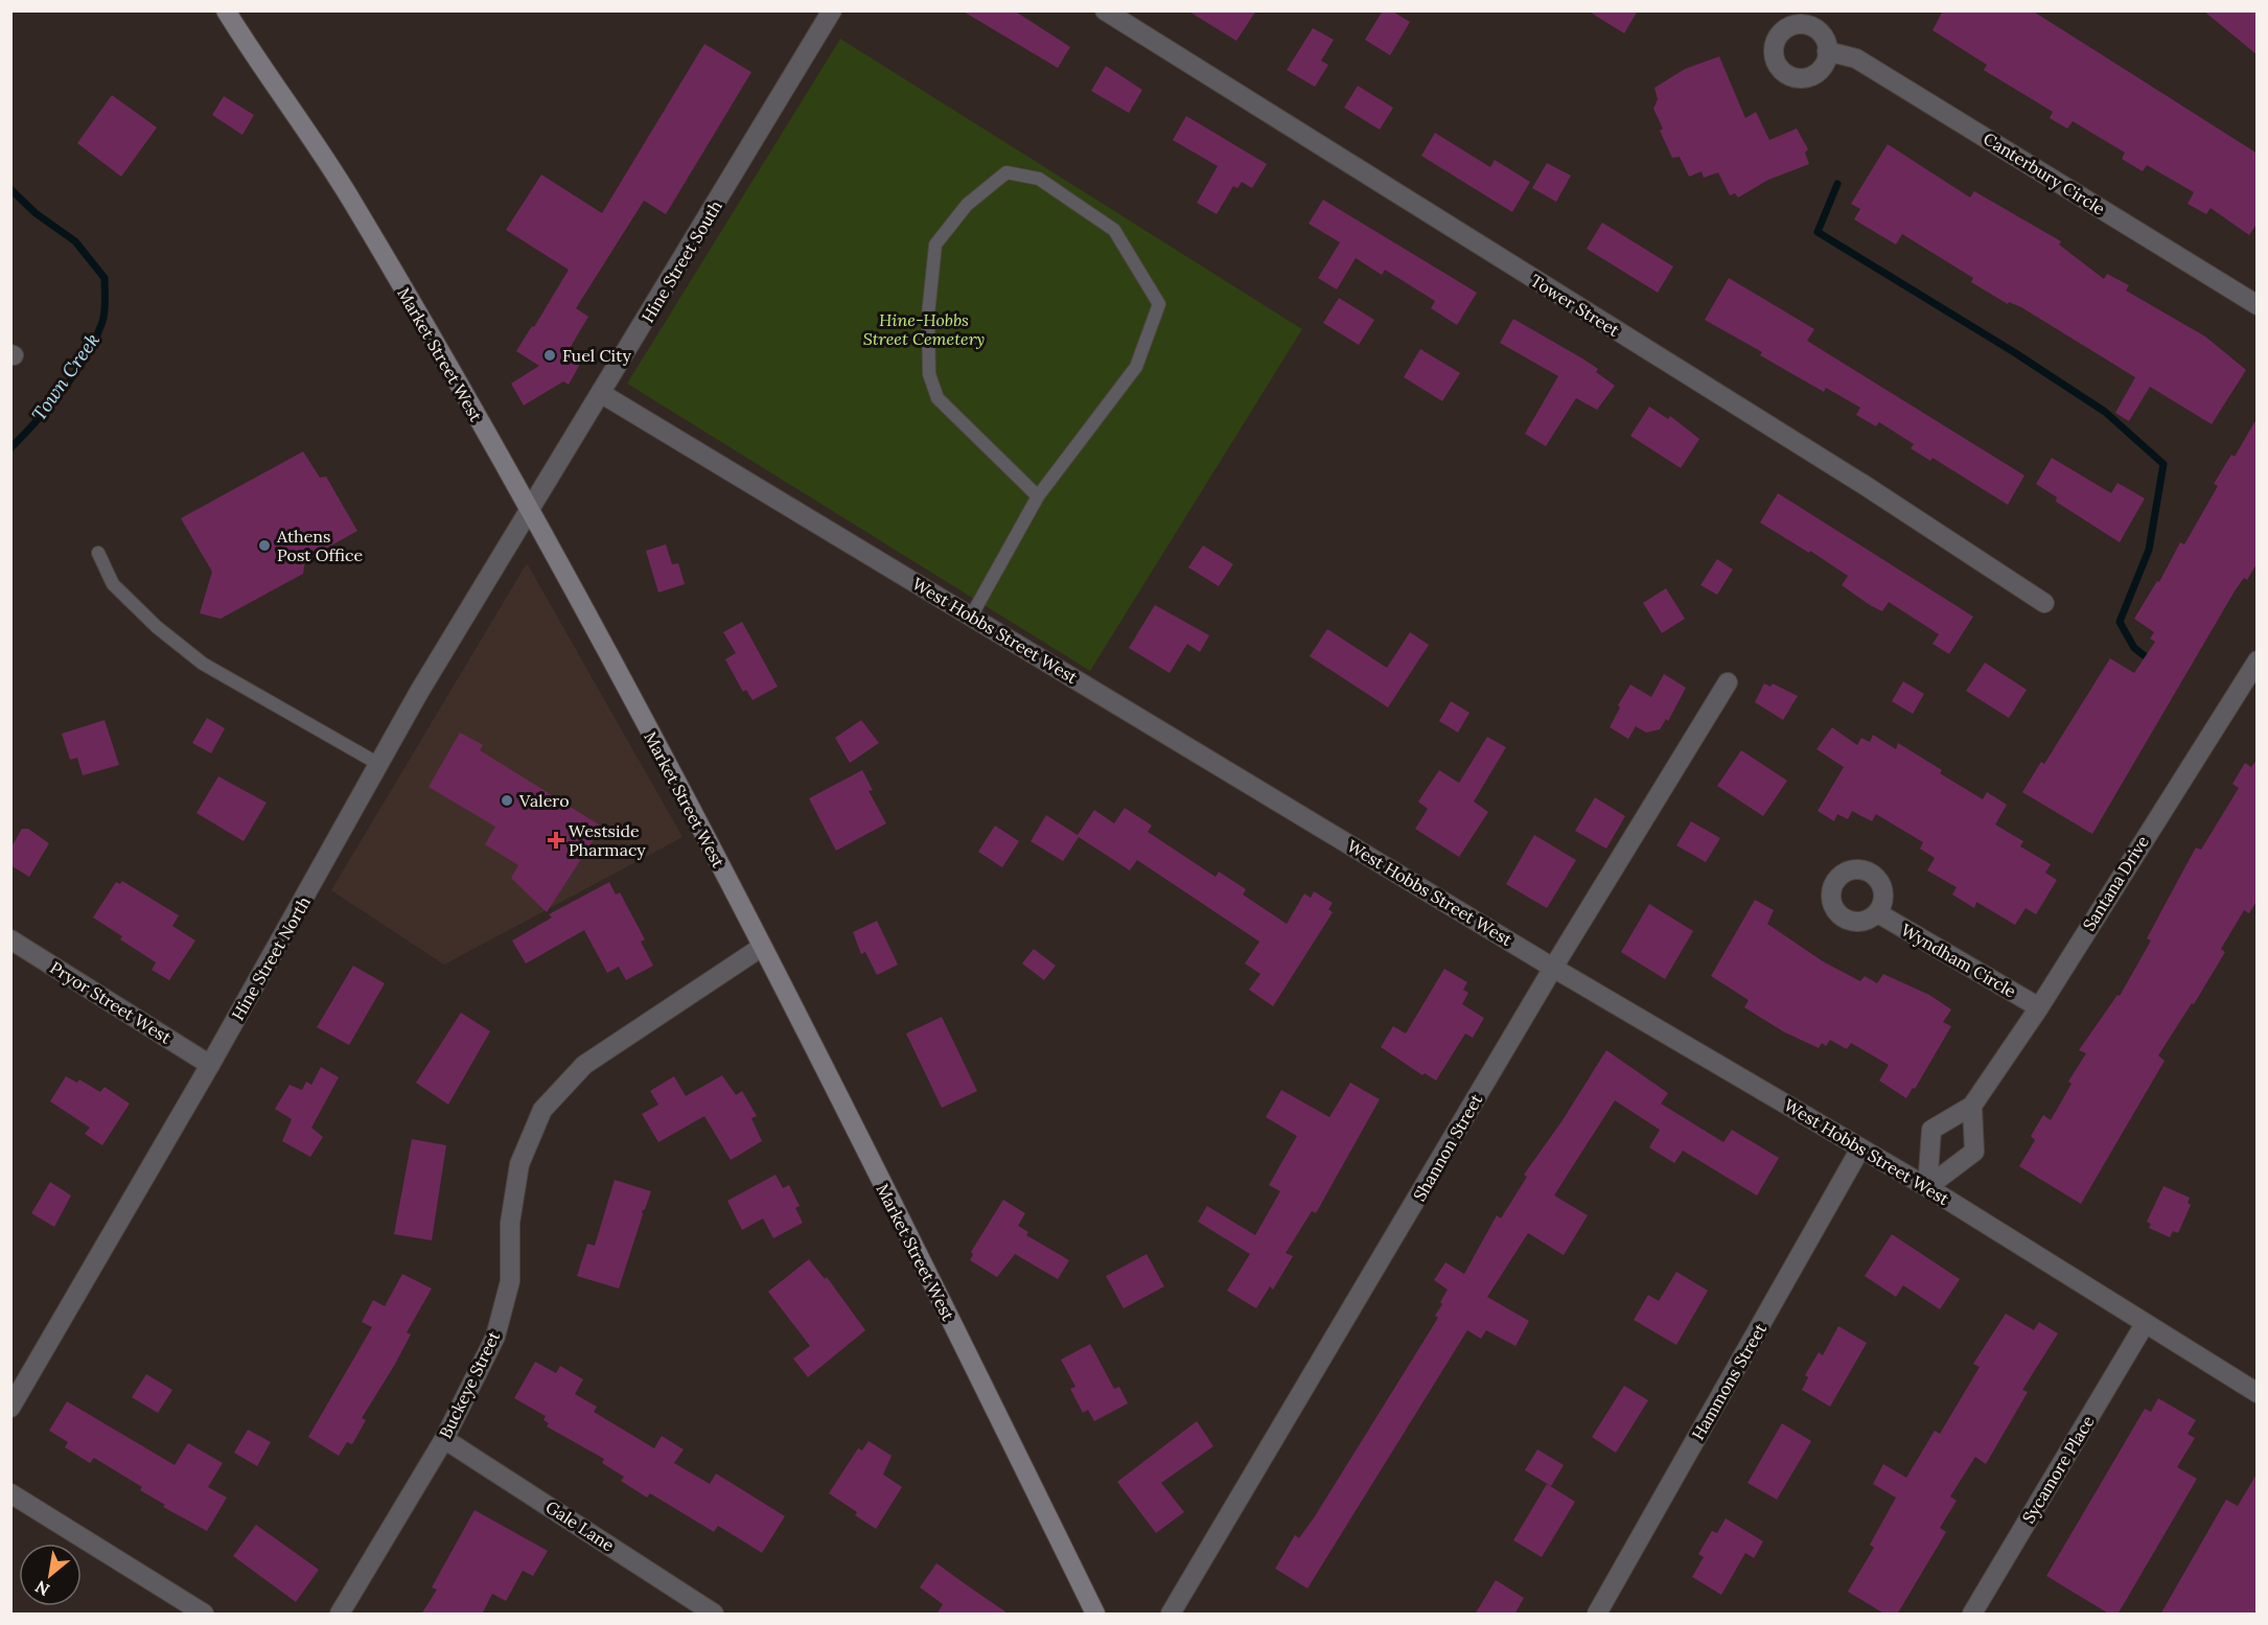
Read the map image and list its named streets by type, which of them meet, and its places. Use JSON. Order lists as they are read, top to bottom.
{
  "streets": {
    "main road": ["Market Street West"],
    "street": [
      "Canterbury Circle",
      "Hine Street South",
      "Tower Street",
      "West Hobbs Street West",
      "Santana Drive",
      "Hine Street North",
      "Wyndham Circle",
      "Pryor Street West",
      "Shannon Street",
      "Hammons Street",
      "Buckeye Street",
      "Sycamore Place",
      "Gale Lane"
    ]
  },
  "crossings": [
    ["Hine Street South", "Market Street West"],
    ["Hine Street South", "West Hobbs Street West"],
    ["Hine Street South", "Hine Street North"],
    ["Market Street West", "Hine Street North"],
    ["Market Street West", "Buckeye Street"],
    ["West Hobbs Street West", "Santana Drive"],
    ["West Hobbs Street West", "Shannon Street"],
    ["West Hobbs Street West", "Hammons Street"],
    ["West Hobbs Street West", "Sycamore Place"],
    ["Santana Drive", "Wyndham Circle"],
    ["Hine Street North", "Pryor Street West"],
    ["Buckeye Street", "Gale Lane"]
  ],
  "water": ["Town Creek"],
  "parks": ["Hine-Hobbs Street Cemetery"],
  "places": {
    "other": ["Fuel City", "Athens Post Office", "Valero"],
    "health": ["Westside Pharmacy"]
  },
  "north": "bottom left"
}
